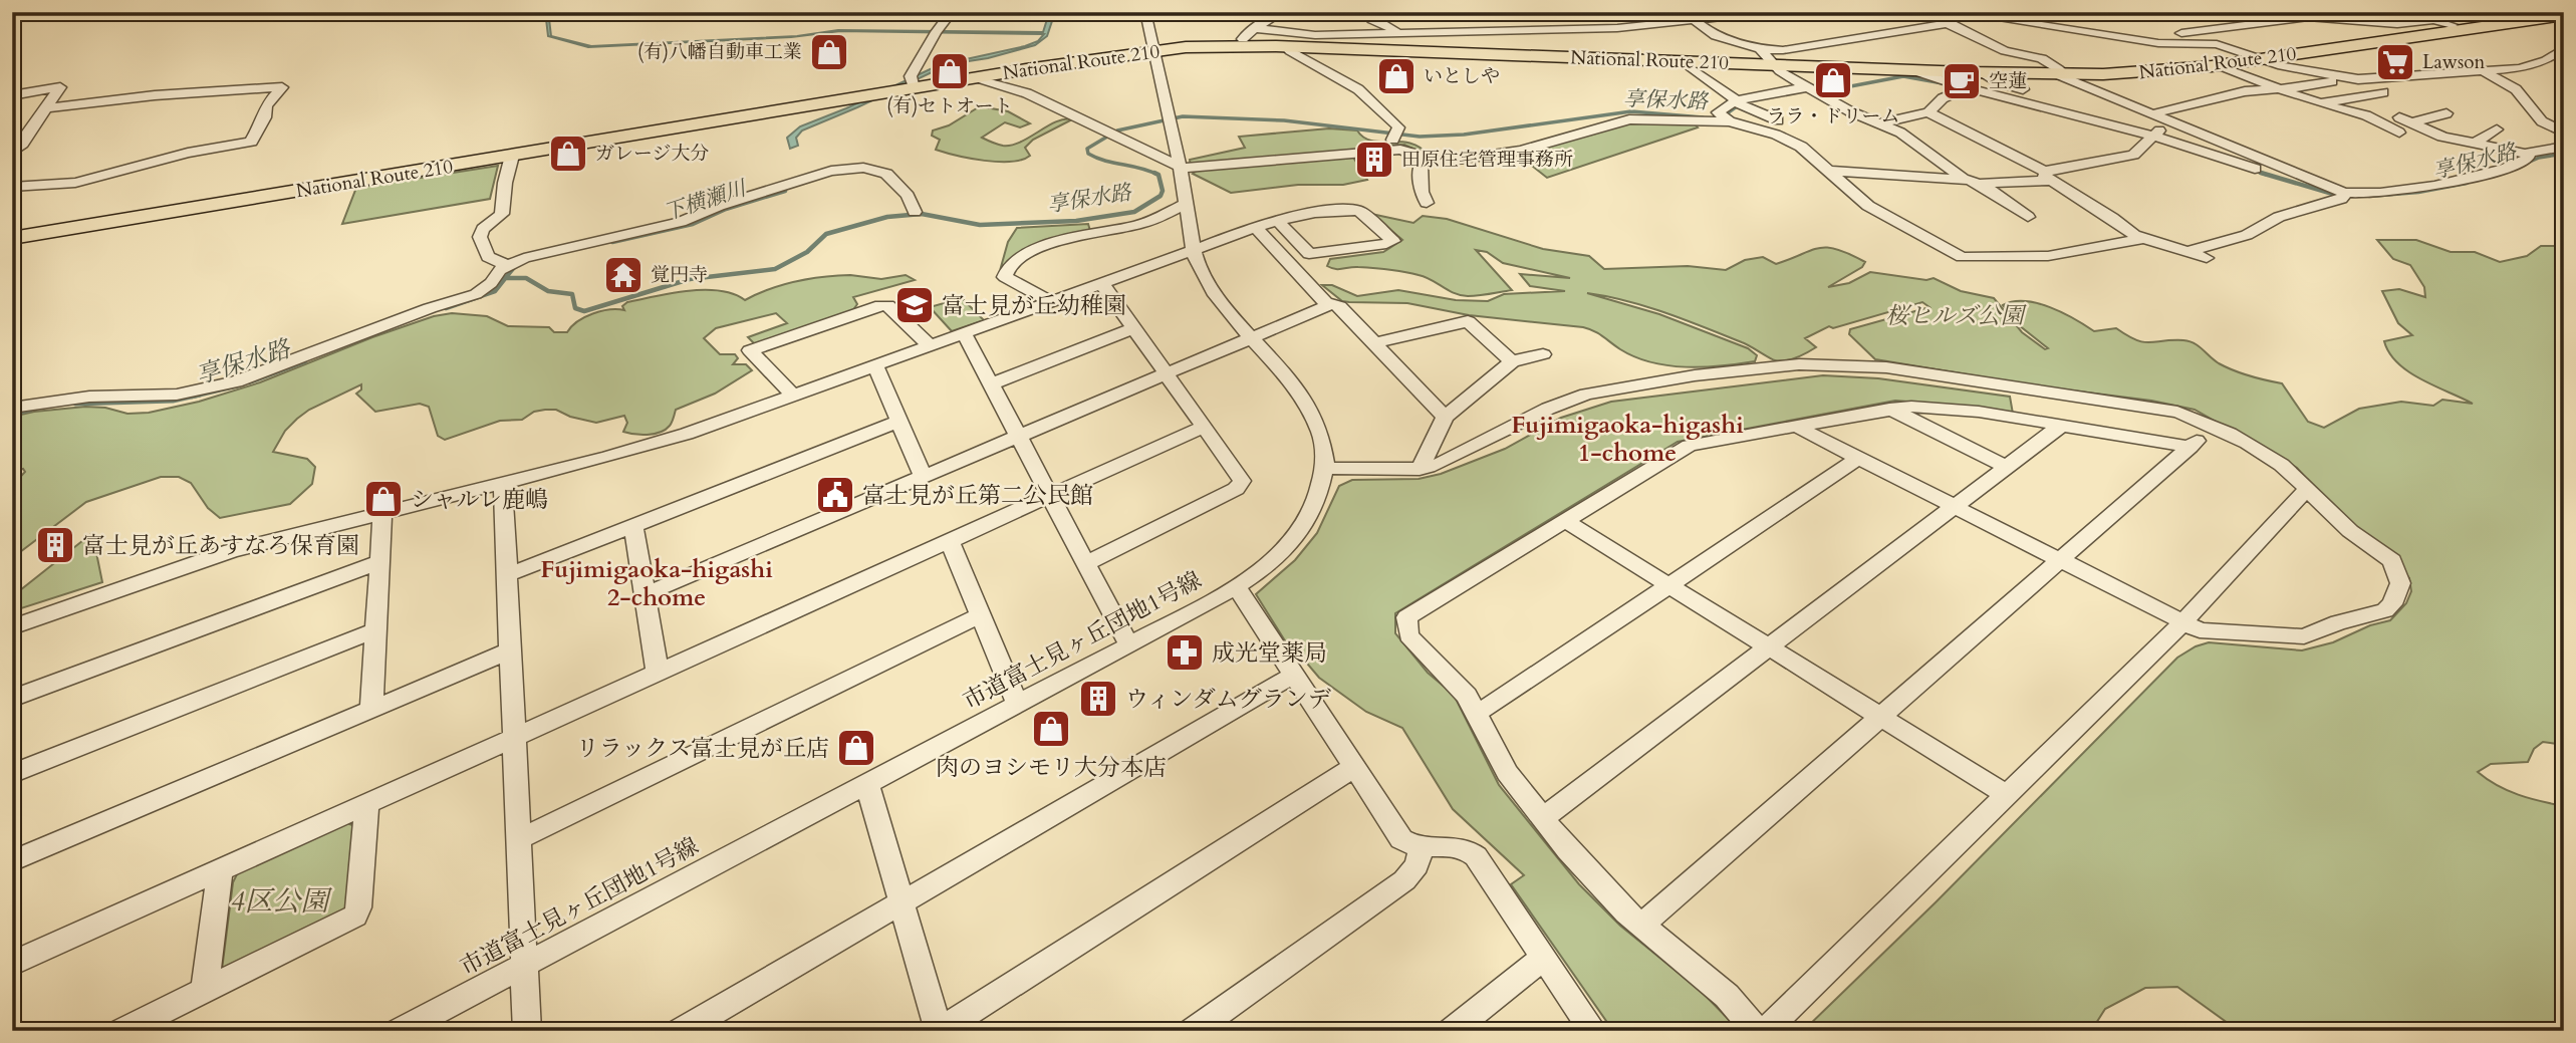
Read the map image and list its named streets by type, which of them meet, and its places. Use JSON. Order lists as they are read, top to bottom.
{
  "streets": {
    "highway": ["National Route 210"],
    "street": ["市道富士見ヶ丘団地1号線"]
  },
  "crossings": [
    ["National Route 210", "市道富士見ヶ丘団地1号線"]
  ],
  "districts": ["Fujimigaoka-higashi 1-chome", "Fujimigaoka-higashi 2-chome"],
  "water": ["享保水路", "下横瀬川"],
  "parks": ["桜ヒルズ公園", "4区公園"],
  "places": {
    "shop": [
      "(有)八幡自動車工業",
      "(有)セトオート",
      "いとしや",
      "ララ・ドリーム",
      "ガレージ大分",
      "シャルレ鹿嶋",
      "肉のヨシモリ大分本店",
      "リラックス富士見が丘店"
    ],
    "supermarket": ["Lawson"],
    "cafe": ["空蓮"],
    "building": ["田原住宅管理事務所", "富士見が丘あすなろ保育園", "ウィンダムグランデ"],
    "temple": ["覚円寺"],
    "school or university": ["富士見が丘幼稚園"],
    "public building": ["富士見が丘第二公民館"],
    "pharmacy": ["成光堂薬局"]
  }
}
